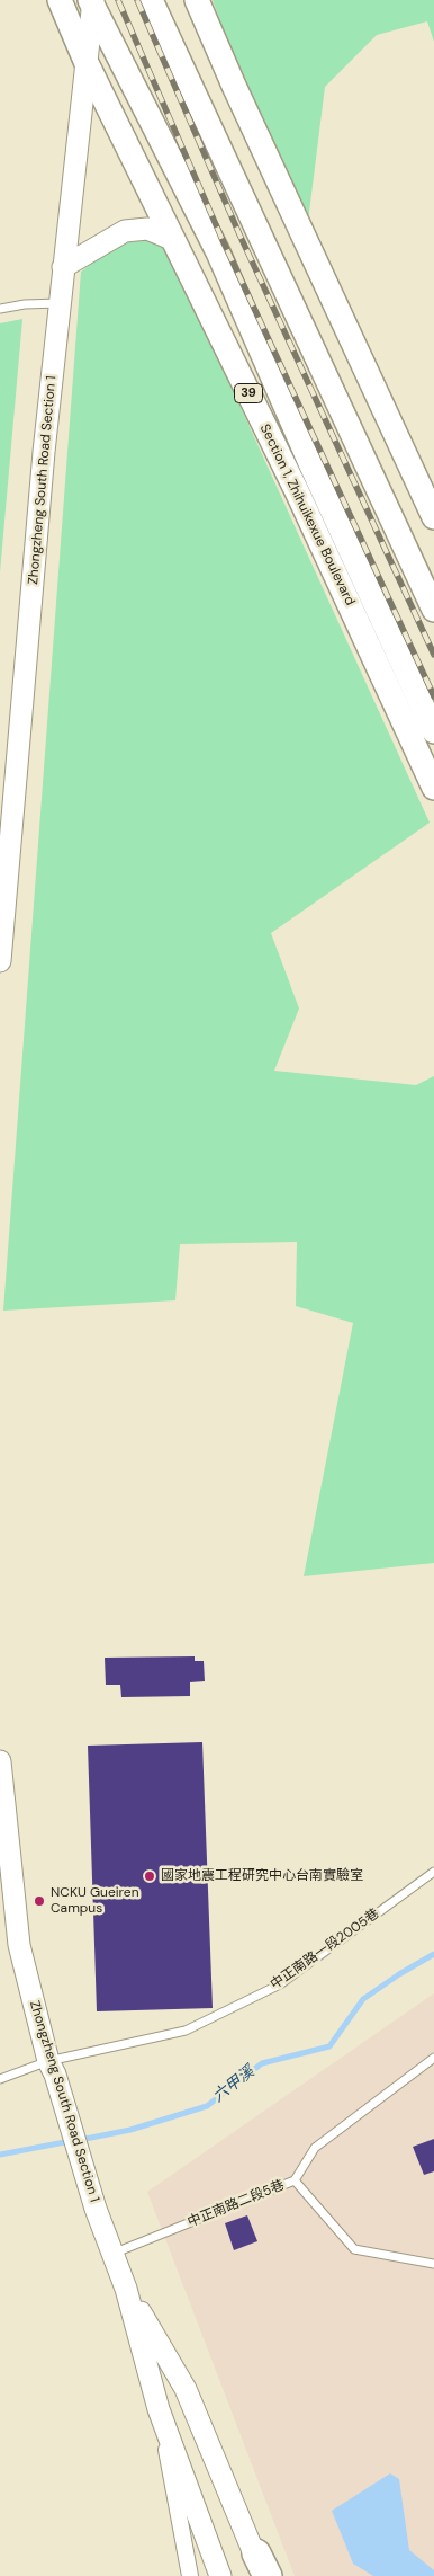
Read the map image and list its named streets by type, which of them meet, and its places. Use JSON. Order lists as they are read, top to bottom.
{
  "streets": {
    "main road": ["39", "Section 1, Zhihuikexue Boulevard"],
    "street": ["Zhongzheng South Road Section 1"],
    "lane": ["中正南路一段2005巷", "中正南路二段5巷"]
  },
  "crossings": [
    ["Zhongzheng South Road Section 1", "Section 1, Zhihuikexue Boulevard"],
    ["Zhongzheng South Road Section 1", "中正南路一段2005巷"],
    ["Zhongzheng South Road Section 1", "中正南路二段5巷"]
  ],
  "water": ["六甲溪"],
  "places": ["國家地震工程研究中心台南實驗室", "NCKU Gueiren Campus"]
}
